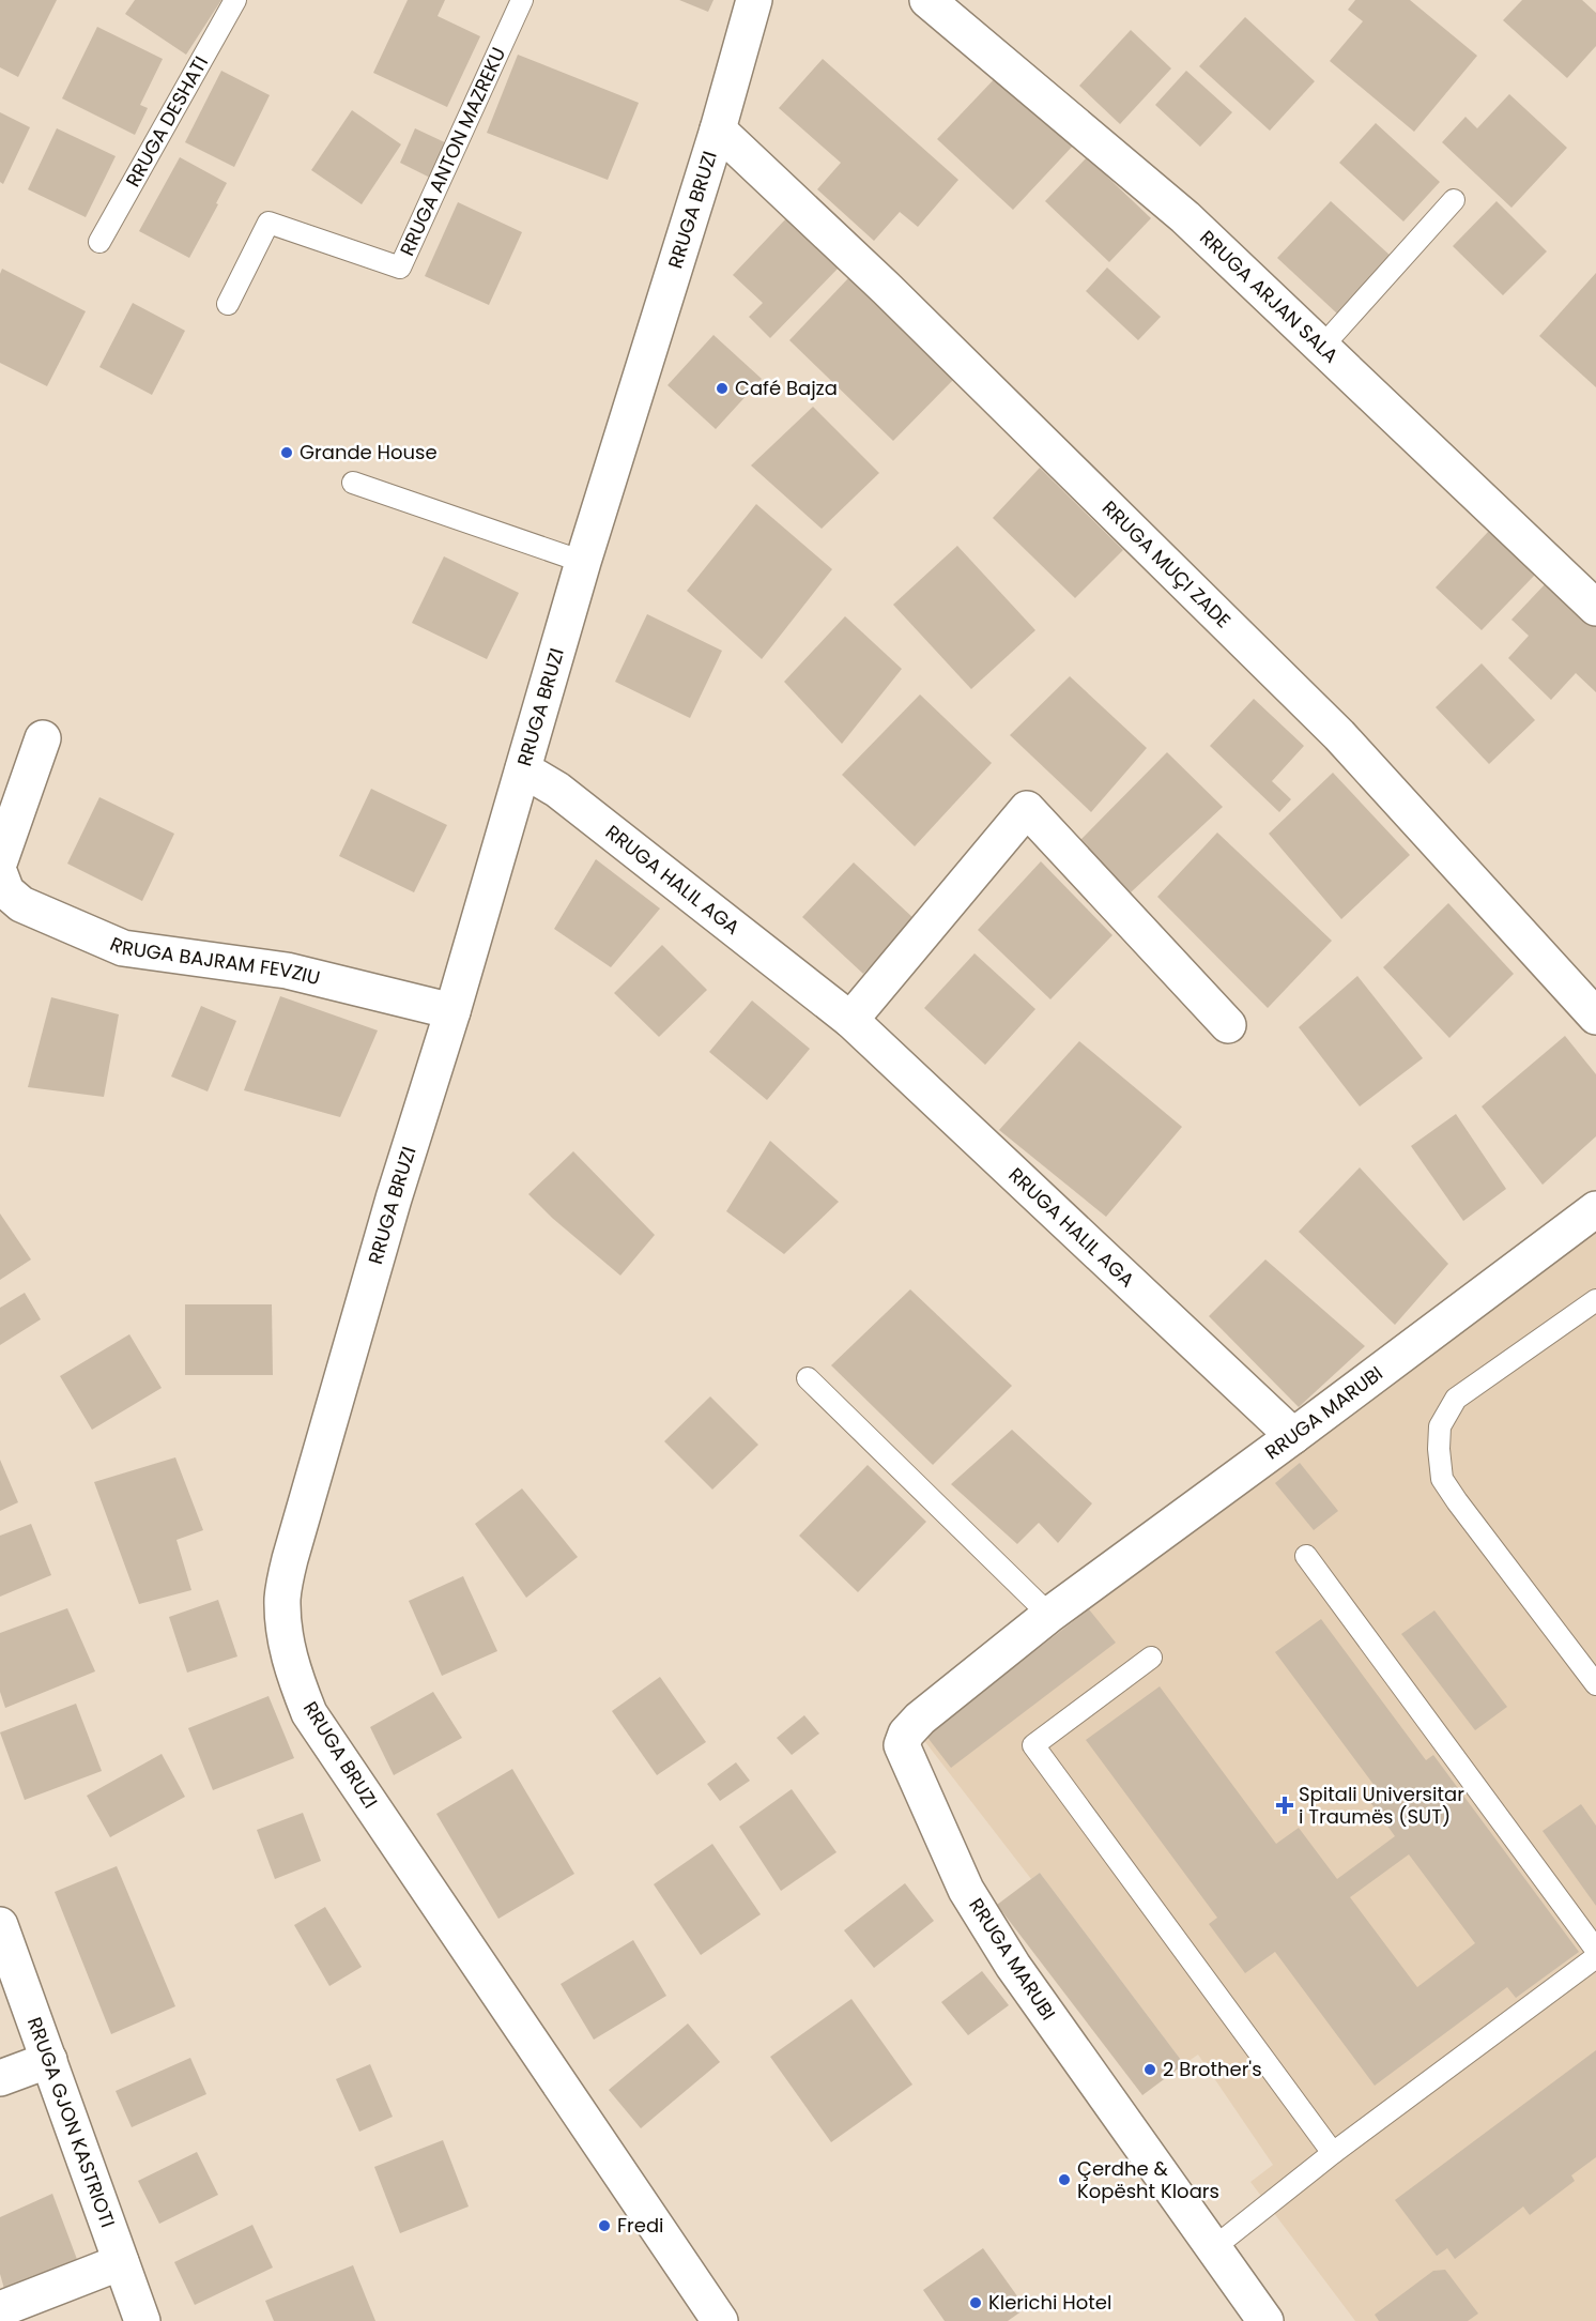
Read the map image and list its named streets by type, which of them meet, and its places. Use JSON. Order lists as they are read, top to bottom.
{
  "streets": {
    "street": [
      "RRUGA BRUZI",
      "RRUGA ARJAN SALA",
      "RRUGA MUÇI ZADE",
      "RRUGA HALIL AGA",
      "RRUGA BAJRAM FEVZIU",
      "RRUGA MARUBI",
      "RRUGA GJON KASTRIOTI"
    ],
    "lane": ["RRUGA DESHATI", "RRUGA ANTON MAZREKU"]
  },
  "crossings": [
    ["RRUGA BRUZI", "RRUGA MUÇI ZADE"],
    ["RRUGA BRUZI", "RRUGA HALIL AGA"],
    ["RRUGA BRUZI", "RRUGA BAJRAM FEVZIU"],
    ["RRUGA HALIL AGA", "RRUGA MARUBI"]
  ],
  "places": {
    "other": [
      "Café Bajza",
      "Grande House",
      "2 Brother's",
      "Çerdhe & Kopësht Kloars",
      "Fredi",
      "Klerichi Hotel"
    ],
    "health": ["Spitali Universitar i Traumës (SUT)"]
  }
}
